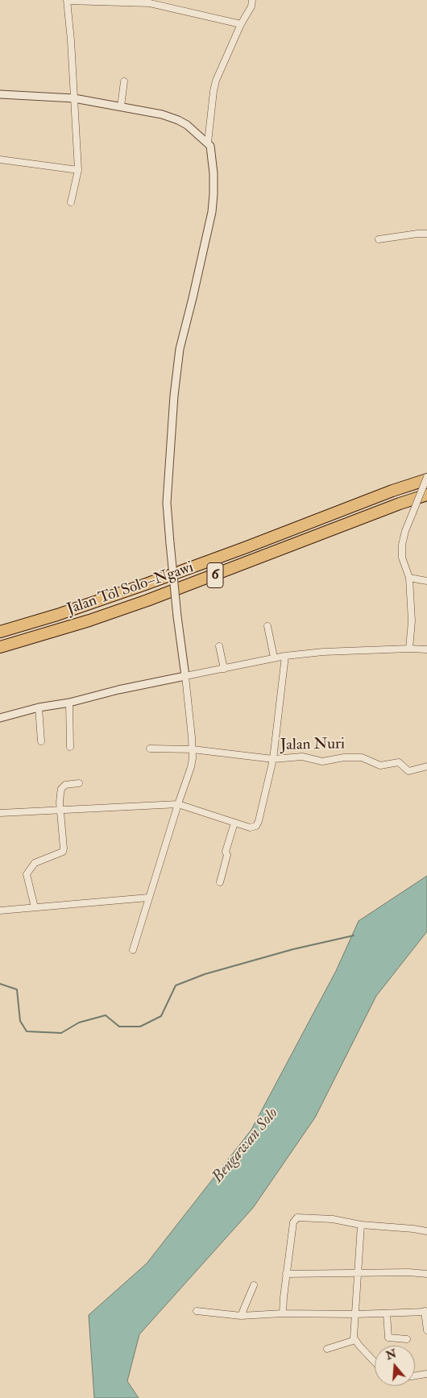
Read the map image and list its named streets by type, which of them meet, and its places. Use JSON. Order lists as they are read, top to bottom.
{
  "streets": {
    "highway": ["6", "Jalan Tol Solo–Ngawi"],
    "street": ["Jalan Nuri"]
  },
  "water": ["Bengawan Solo"],
  "north": "top"
}
